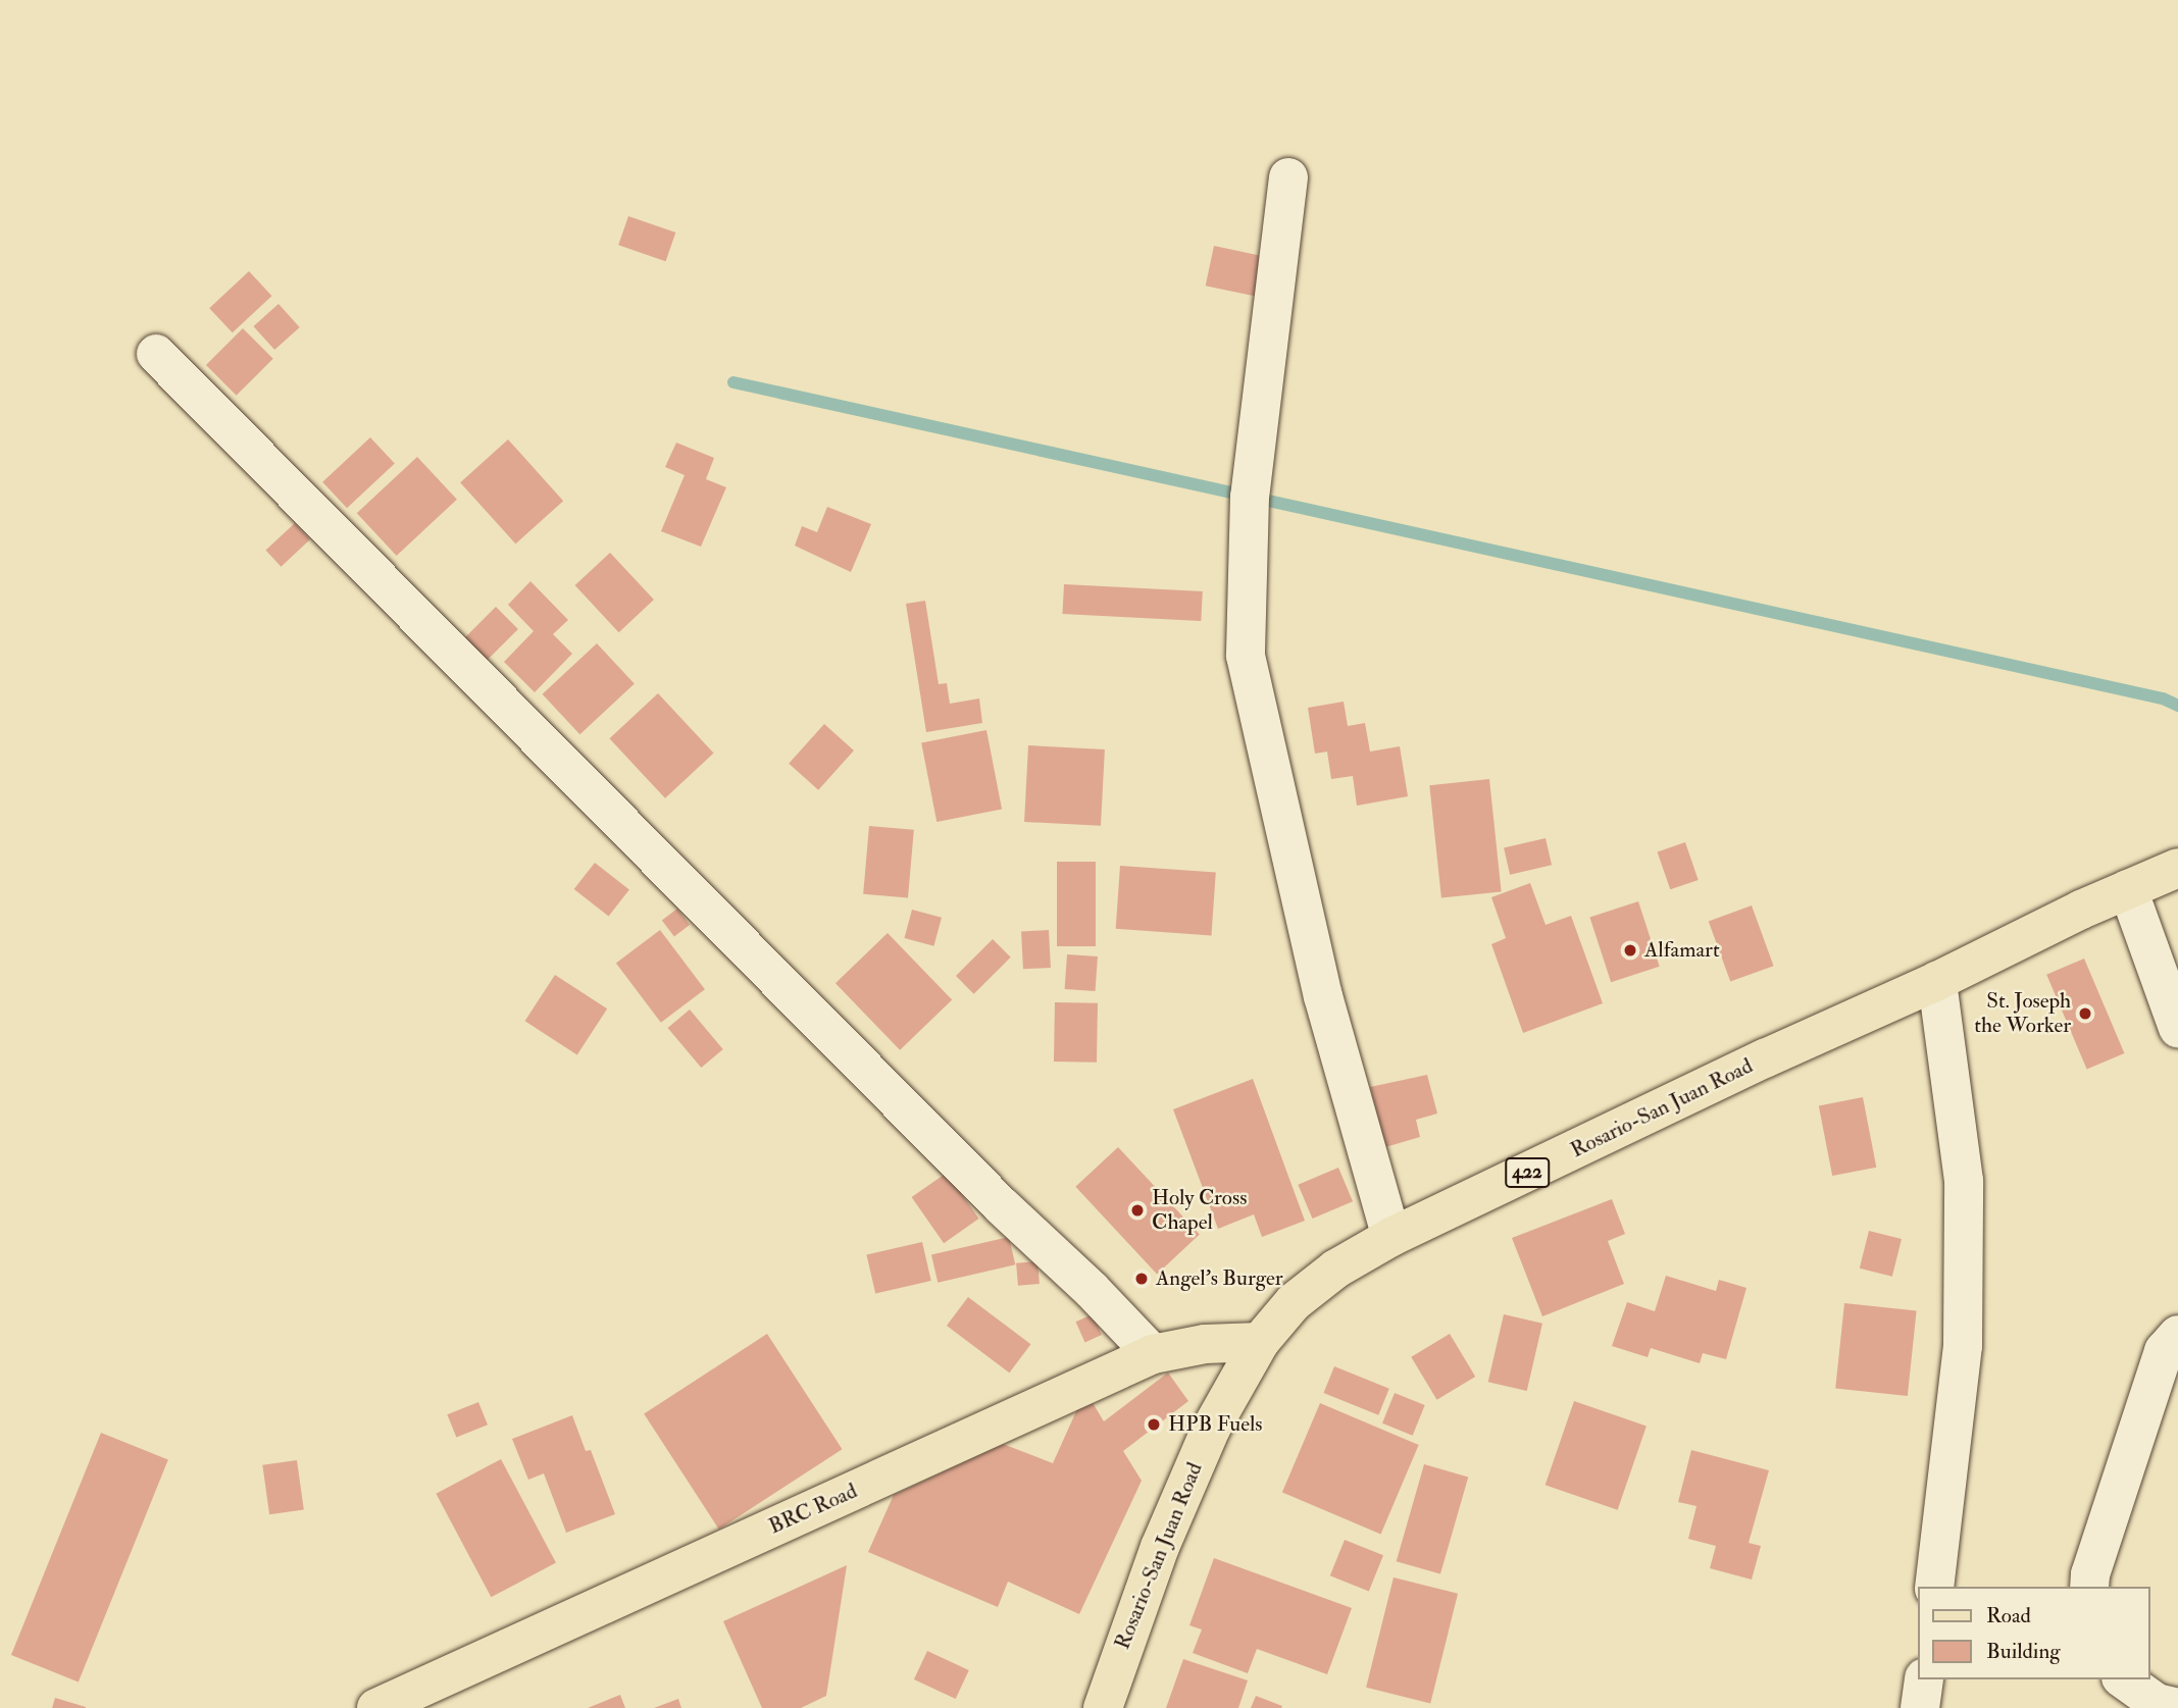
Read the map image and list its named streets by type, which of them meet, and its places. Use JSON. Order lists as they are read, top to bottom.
{
  "streets": {
    "main road": ["Rosario-San Juan Road", "422", "BRC Road"]
  },
  "crossings": [
    ["Rosario-San Juan Road", "BRC Road"]
  ],
  "places": [
    "Alfamart",
    "St. Joseph the Worker",
    "Holy Cross Chapel",
    "Angel's Burger",
    "HPB Fuels"
  ],
  "legend": ["Road", "Building"]
}
